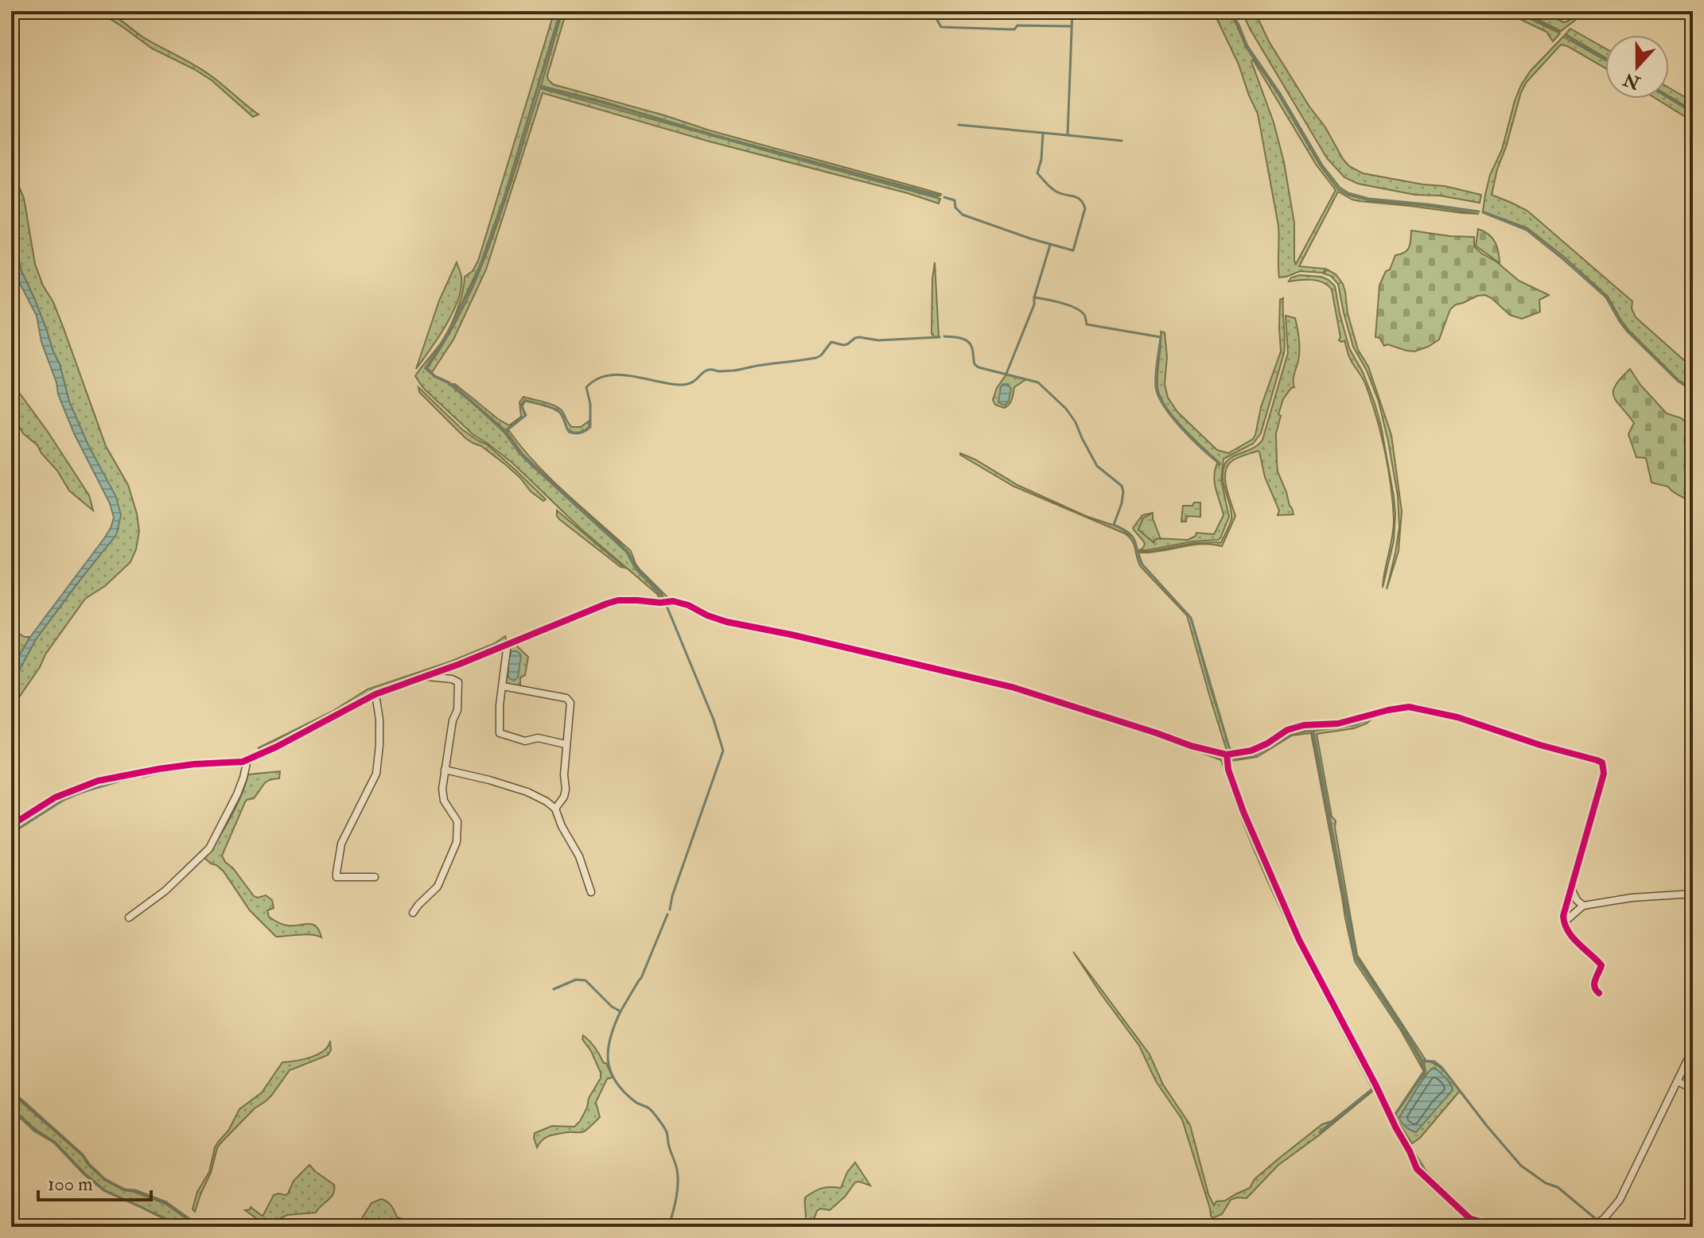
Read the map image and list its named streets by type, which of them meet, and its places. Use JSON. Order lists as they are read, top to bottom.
{
  "scale_bar": "100 m",
  "north": "bottom"
}
